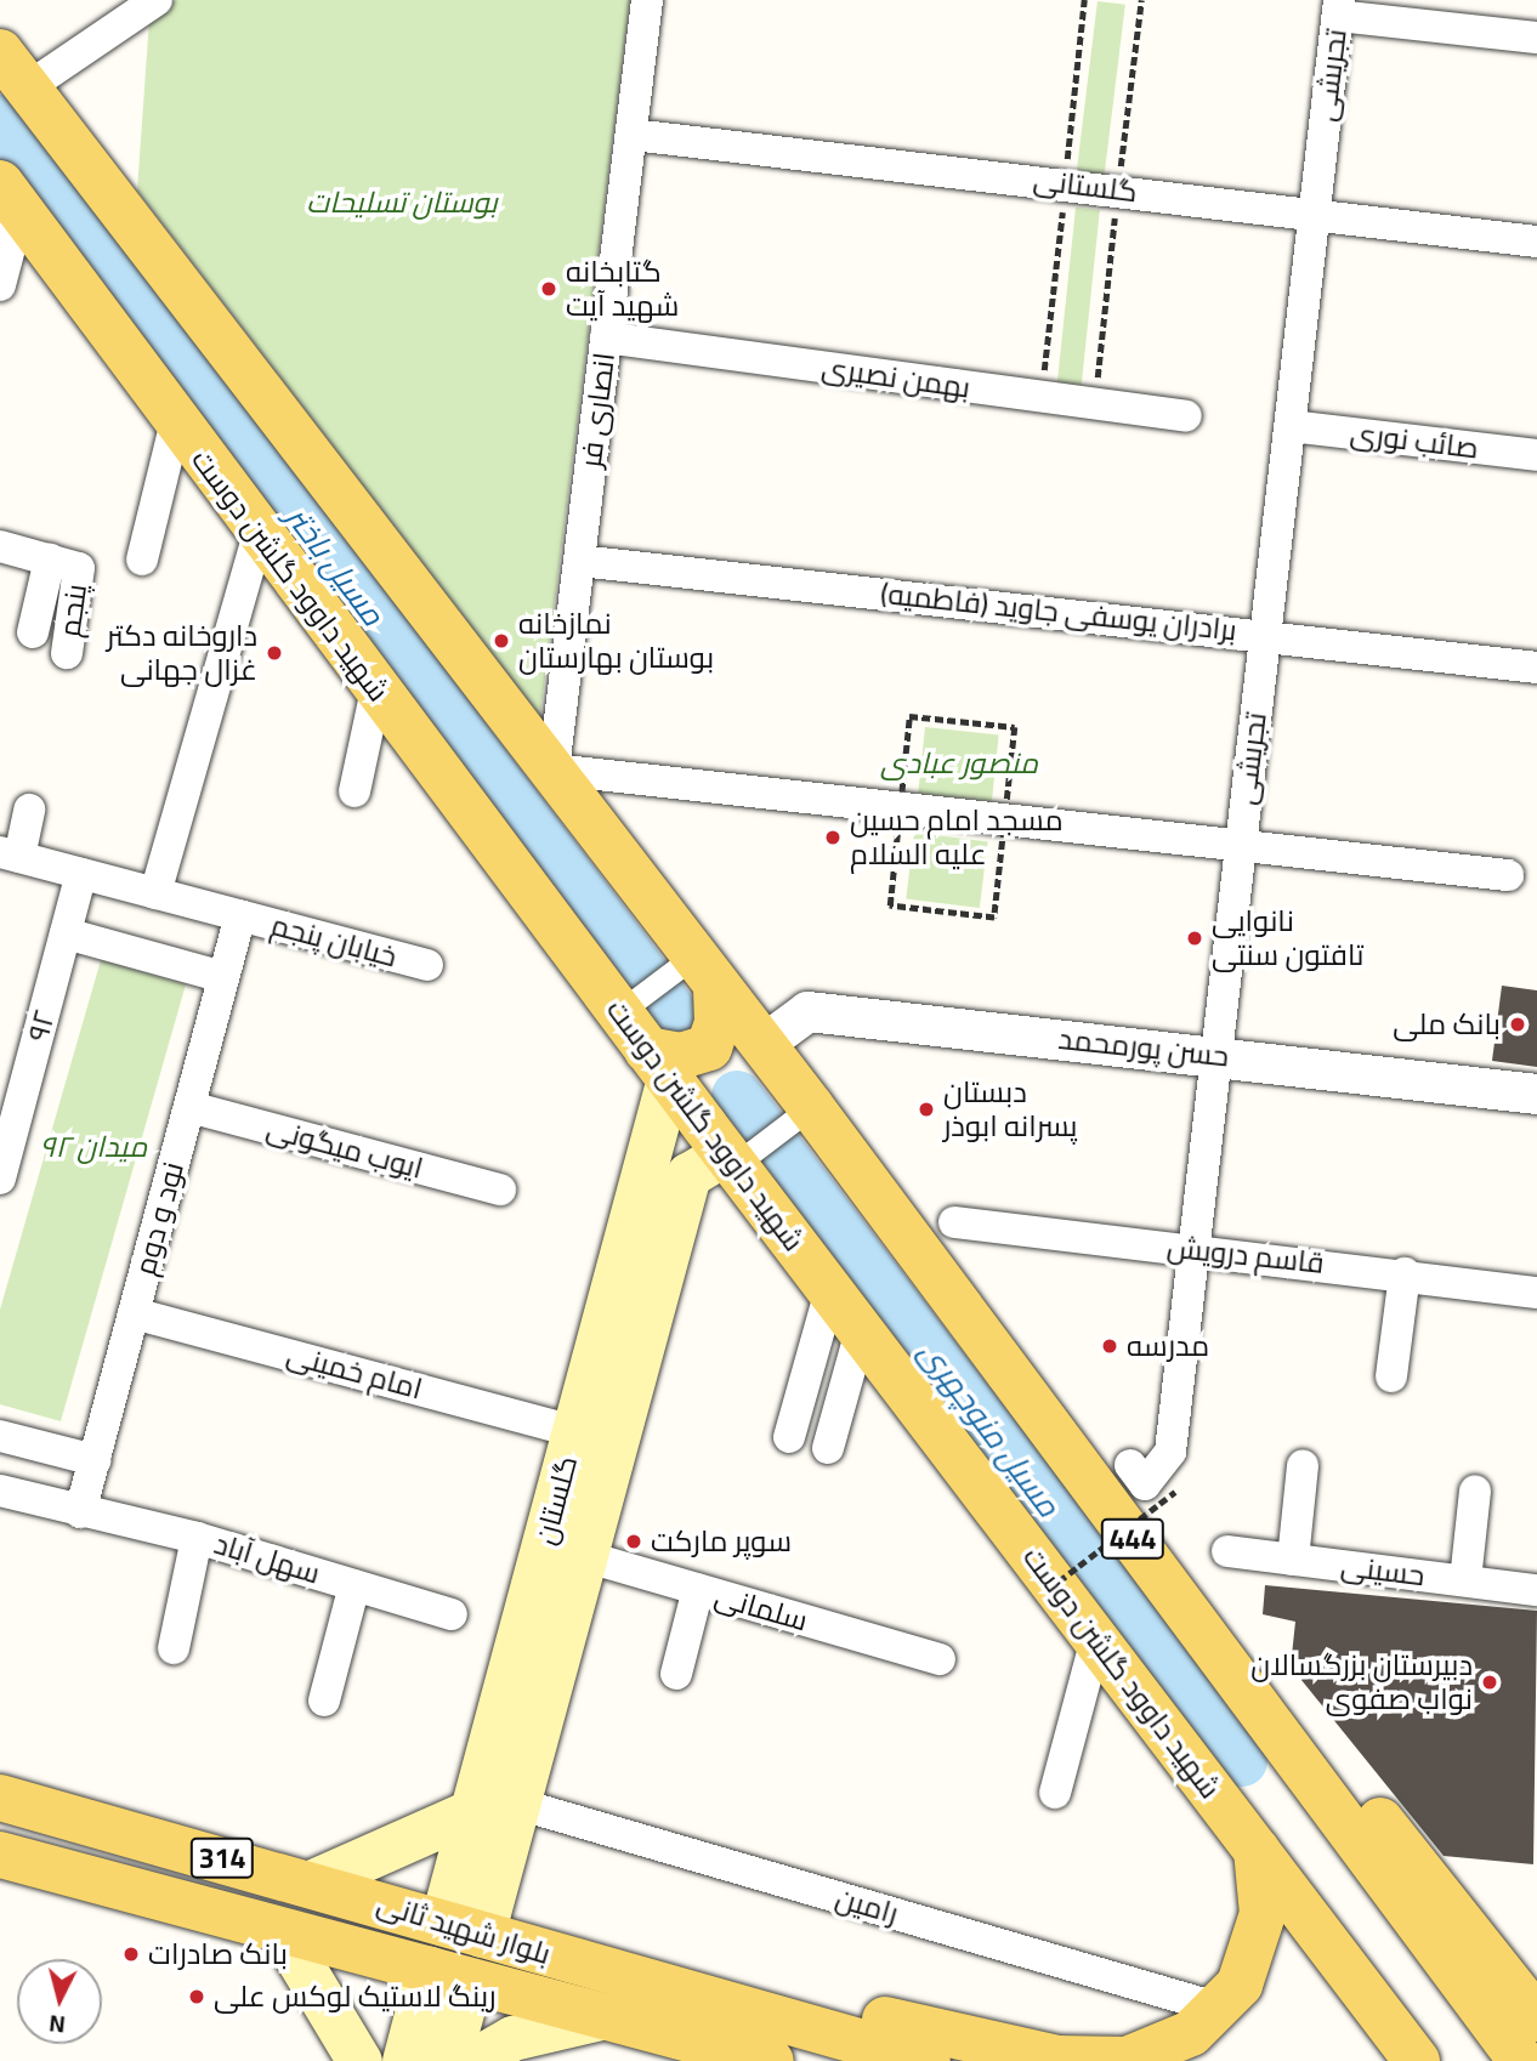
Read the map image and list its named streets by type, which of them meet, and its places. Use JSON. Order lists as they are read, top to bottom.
{
  "streets": {
    "main road": [
      "شهید داوود گلشن دوست",
      "گلستان",
      "444",
      "314",
      "بلوار شهید ثانی"
    ],
    "street": [
      "تجریشی",
      "گلستانی",
      "بهمن نصیری",
      "انصاری فر",
      "صائب نوری",
      "پنجم",
      "برادران یوسفی جاوید (فاطمیه)",
      "خیابان پنجم",
      "۹۲",
      "حسن پورمحمد",
      "ایوب میگونی",
      "نود و دوم",
      "قاسم درویش",
      "امام خمینی",
      "سهل آباد",
      "حسینی",
      "سلمانی",
      "رامین"
    ]
  },
  "crossings": [
    ["تجریشی", "گلستانی"],
    ["تجریشی", "صائب نوری"],
    ["تجریشی", "برادران یوسفی جاوید (فاطمیه)"],
    ["تجریشی", "حسن پورمحمد"],
    ["تجریشی", "قاسم درویش"],
    ["گلستانی", "انصاری فر"],
    ["بهمن نصیری", "انصاری فر"],
    ["انصاری فر", "برادران یوسفی جاوید (فاطمیه)"],
    ["انصاری فر", "444"],
    ["شهید داوود گلشن دوست", "گلستان"],
    ["خیابان پنجم", "نود و دوم"],
    ["حسن پورمحمد", "444"],
    ["ایوب میگونی", "نود و دوم"],
    ["نود و دوم", "امام خمینی"],
    ["نود و دوم", "سهل آباد"],
    ["امام خمینی", "گلستان"],
    ["گلستان", "سلمانی"],
    ["گلستان", "رامین"],
    ["گلستان", "بلوار شهید ثانی"]
  ],
  "water": ["مسیل باختر", "مسیل منوچهری"],
  "parks": ["بوستان تسلیحات", "منصور عبادی", "میدان ۹۲"],
  "places": [
    "گتابخانه شهید آیت",
    "نمازخانه بوستان بهارستان",
    "داروخانه دکتر غزال جهانی",
    "مسجد امام حسین علیه السلام",
    "نانوایی تافتون سنتی",
    "بانک ملی",
    "دبستان پسرانه ابوذر",
    "مدرسه",
    "سوپر مارکت",
    "دبیرستان بزرگسالان نواب صفوی",
    "بانک صادرات",
    "رینگ لاستیک لوکس علی"
  ],
  "north": "bottom"
}
